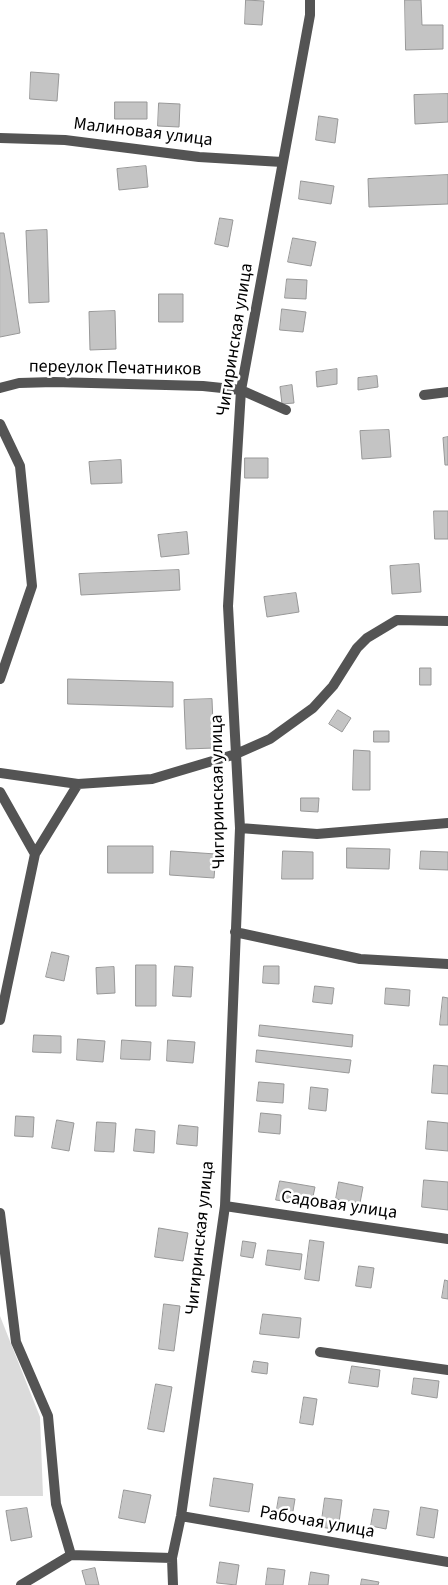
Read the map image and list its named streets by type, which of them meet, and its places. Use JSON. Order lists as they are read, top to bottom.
{
  "streets": {
    "street": [
      "Малиновая улица",
      "Чигиринская улица",
      "переулок Печатников",
      "Садовая улица",
      "Рабочая улица"
    ]
  },
  "crossings": [
    ["Малиновая улица", "Чигиринская улица"],
    ["Чигиринская улица", "переулок Печатников"],
    ["Чигиринская улица", "Садовая улица"],
    ["Чигиринская улица", "Рабочая улица"]
  ]
}
